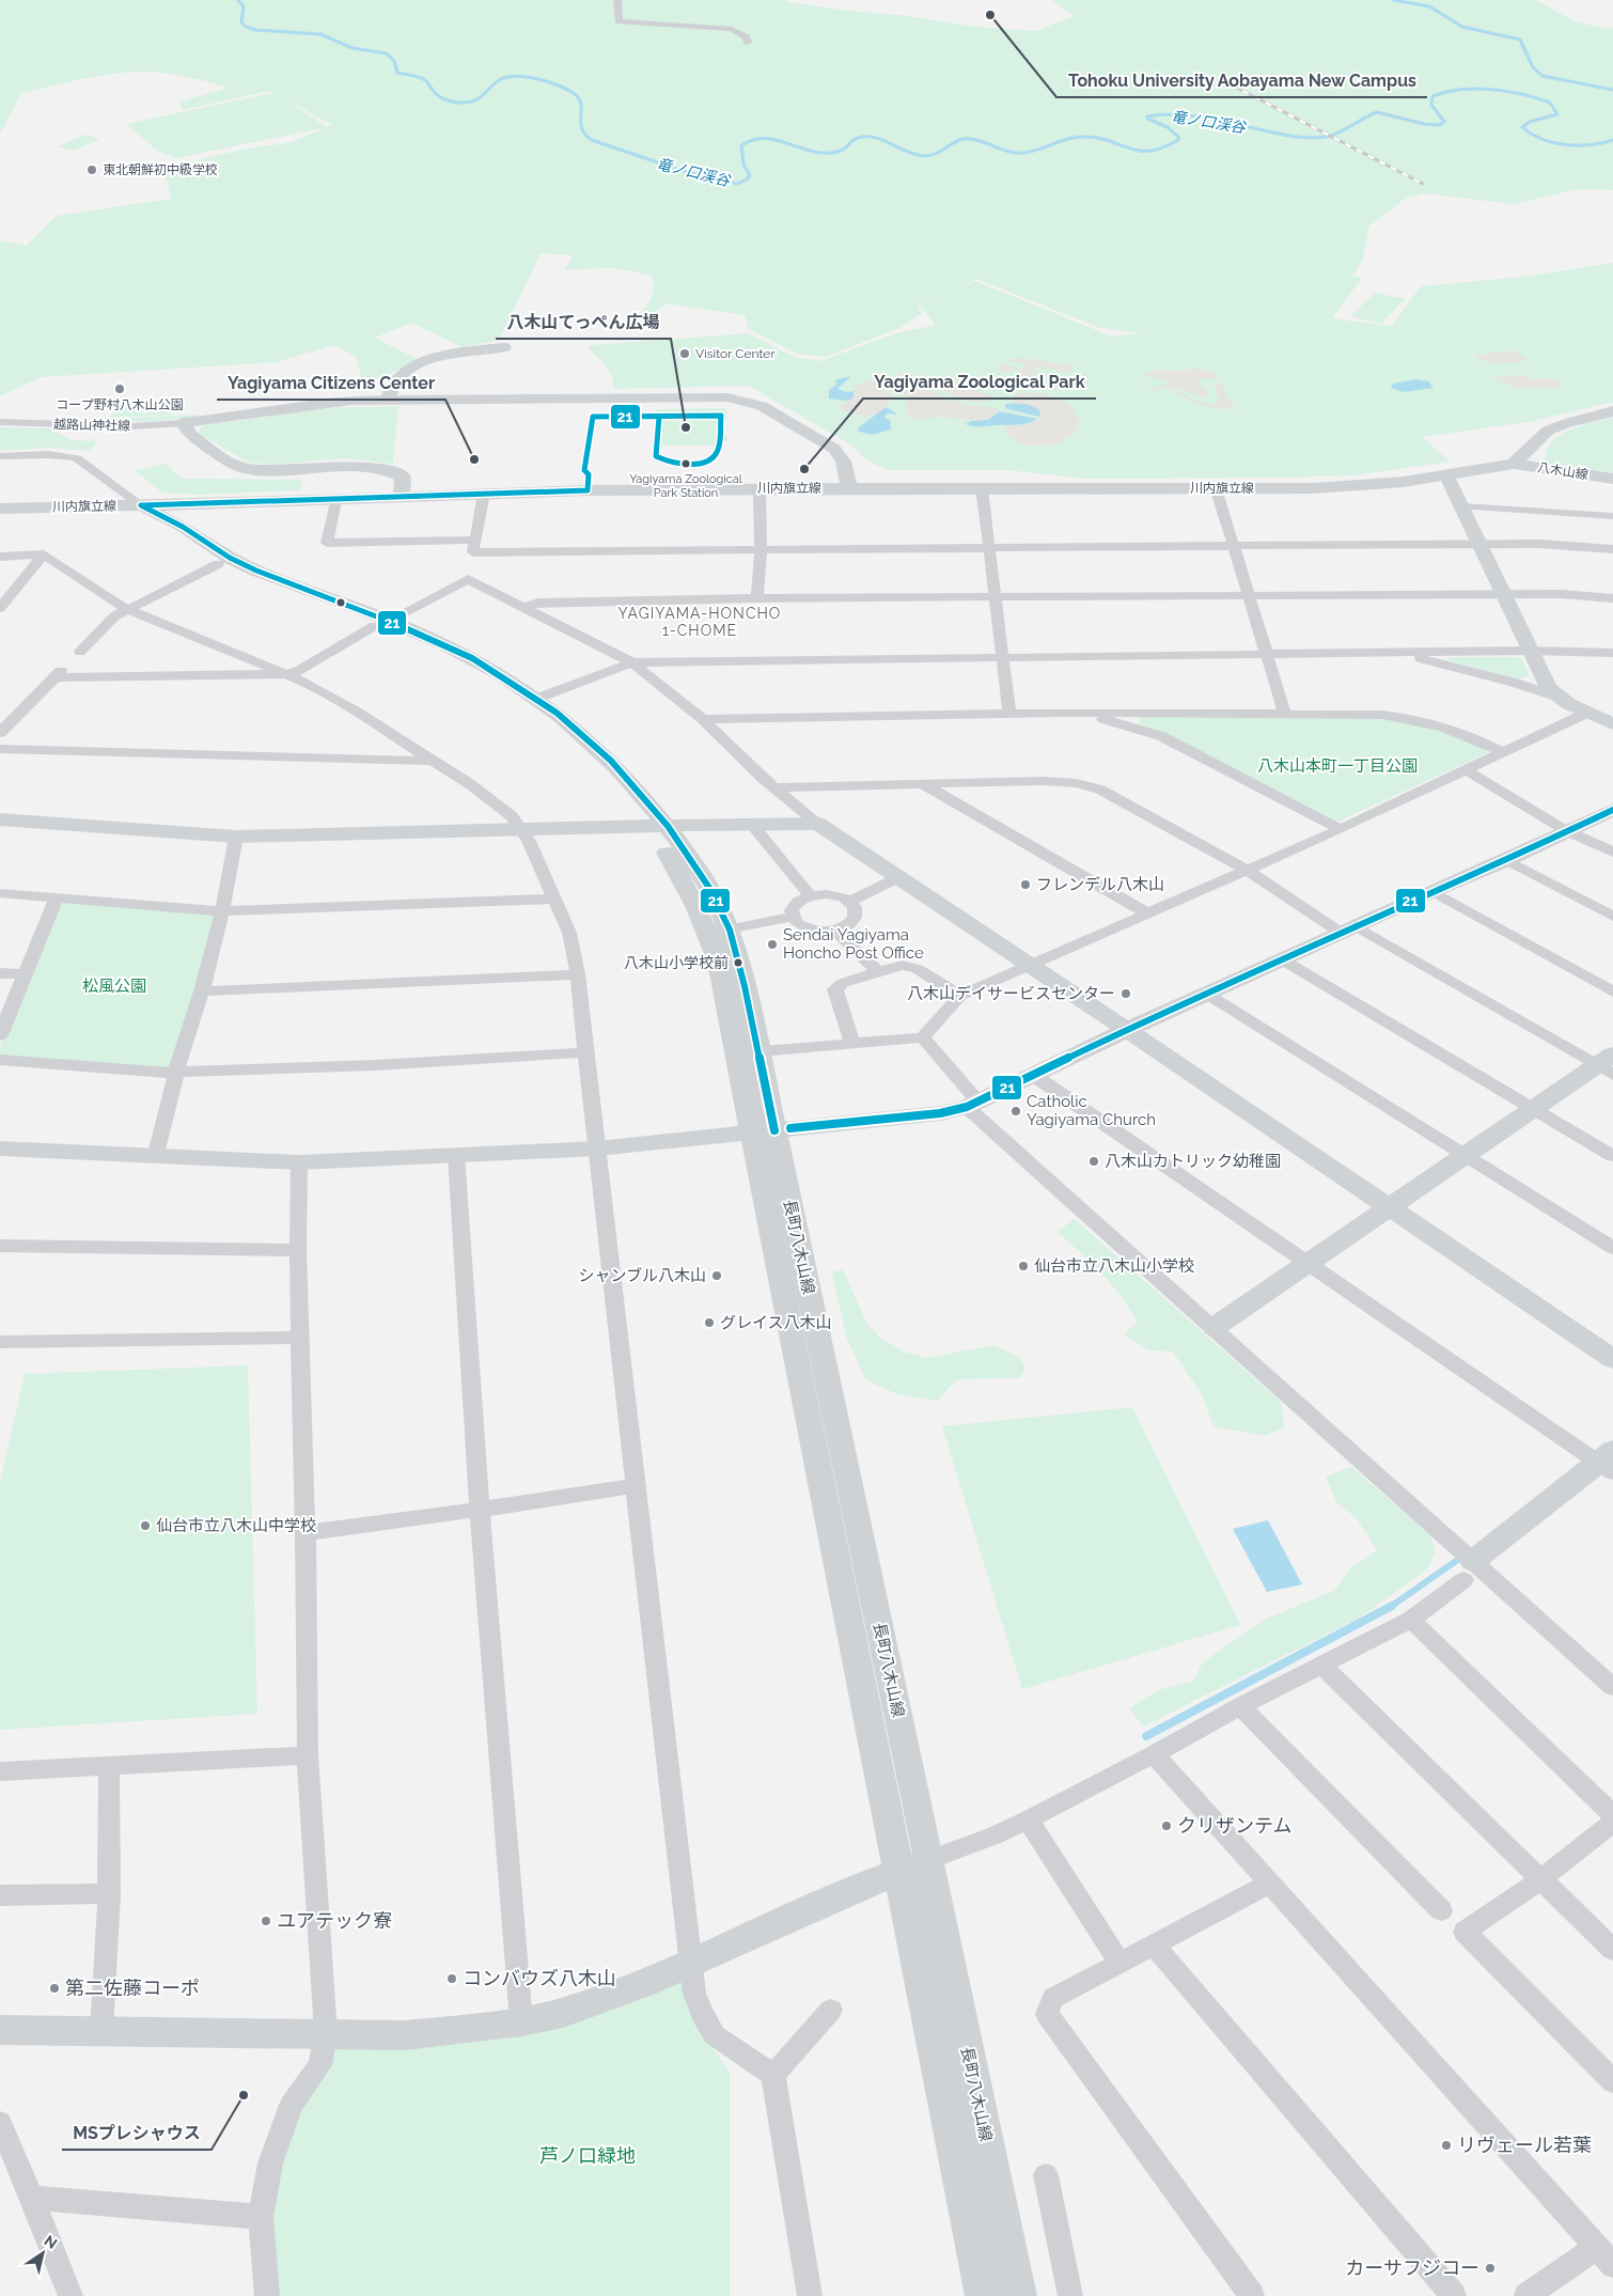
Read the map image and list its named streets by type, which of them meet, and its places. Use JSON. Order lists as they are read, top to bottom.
{
  "streets": {
    "street": [
      "越路山神社線",
      "八木山線",
      "川内旗立線",
      "長町八木山線"
    ]
  },
  "crossings": [
    ["八木山線", "川内旗立線"]
  ],
  "districts": ["YAGIYAMA-HONCHO 1-CHOME"],
  "water": ["竜ノ口渓谷"],
  "parks": ["八木山本町一丁目公園", "松風公園", "芦ノ口緑地"],
  "places": [
    "Tohoku University Aobayama New Campus",
    "東北朝鮮初中級学校",
    "Visitor Center",
    "コープ野村八木山公園",
    "八木山てっぺん広場",
    "Yagiyama Citizens Center",
    "Yagiyama Zoological Park Station",
    "Yagiyama Zoological Park",
    "フレンデル八木山",
    "Sendai Yagiyama Honcho Post Office",
    "八木山小学校前",
    "八木山デイサービスセンター",
    "Catholic Yagiyama Church",
    "八木山カトリック幼稚園",
    "仙台市立八木山小学校",
    "シャンブル八木山",
    "グレイス八木山",
    "仙台市立八木山中学校",
    "クリザンテム",
    "ユアテック寮",
    "コンバウズ八木山",
    "第二佐藤コーポ",
    "MSプレシャウス",
    "リヴェール若葉",
    "カーサフジコー"
  ],
  "lines": ["transit line 21"],
  "north": "top right"
}
